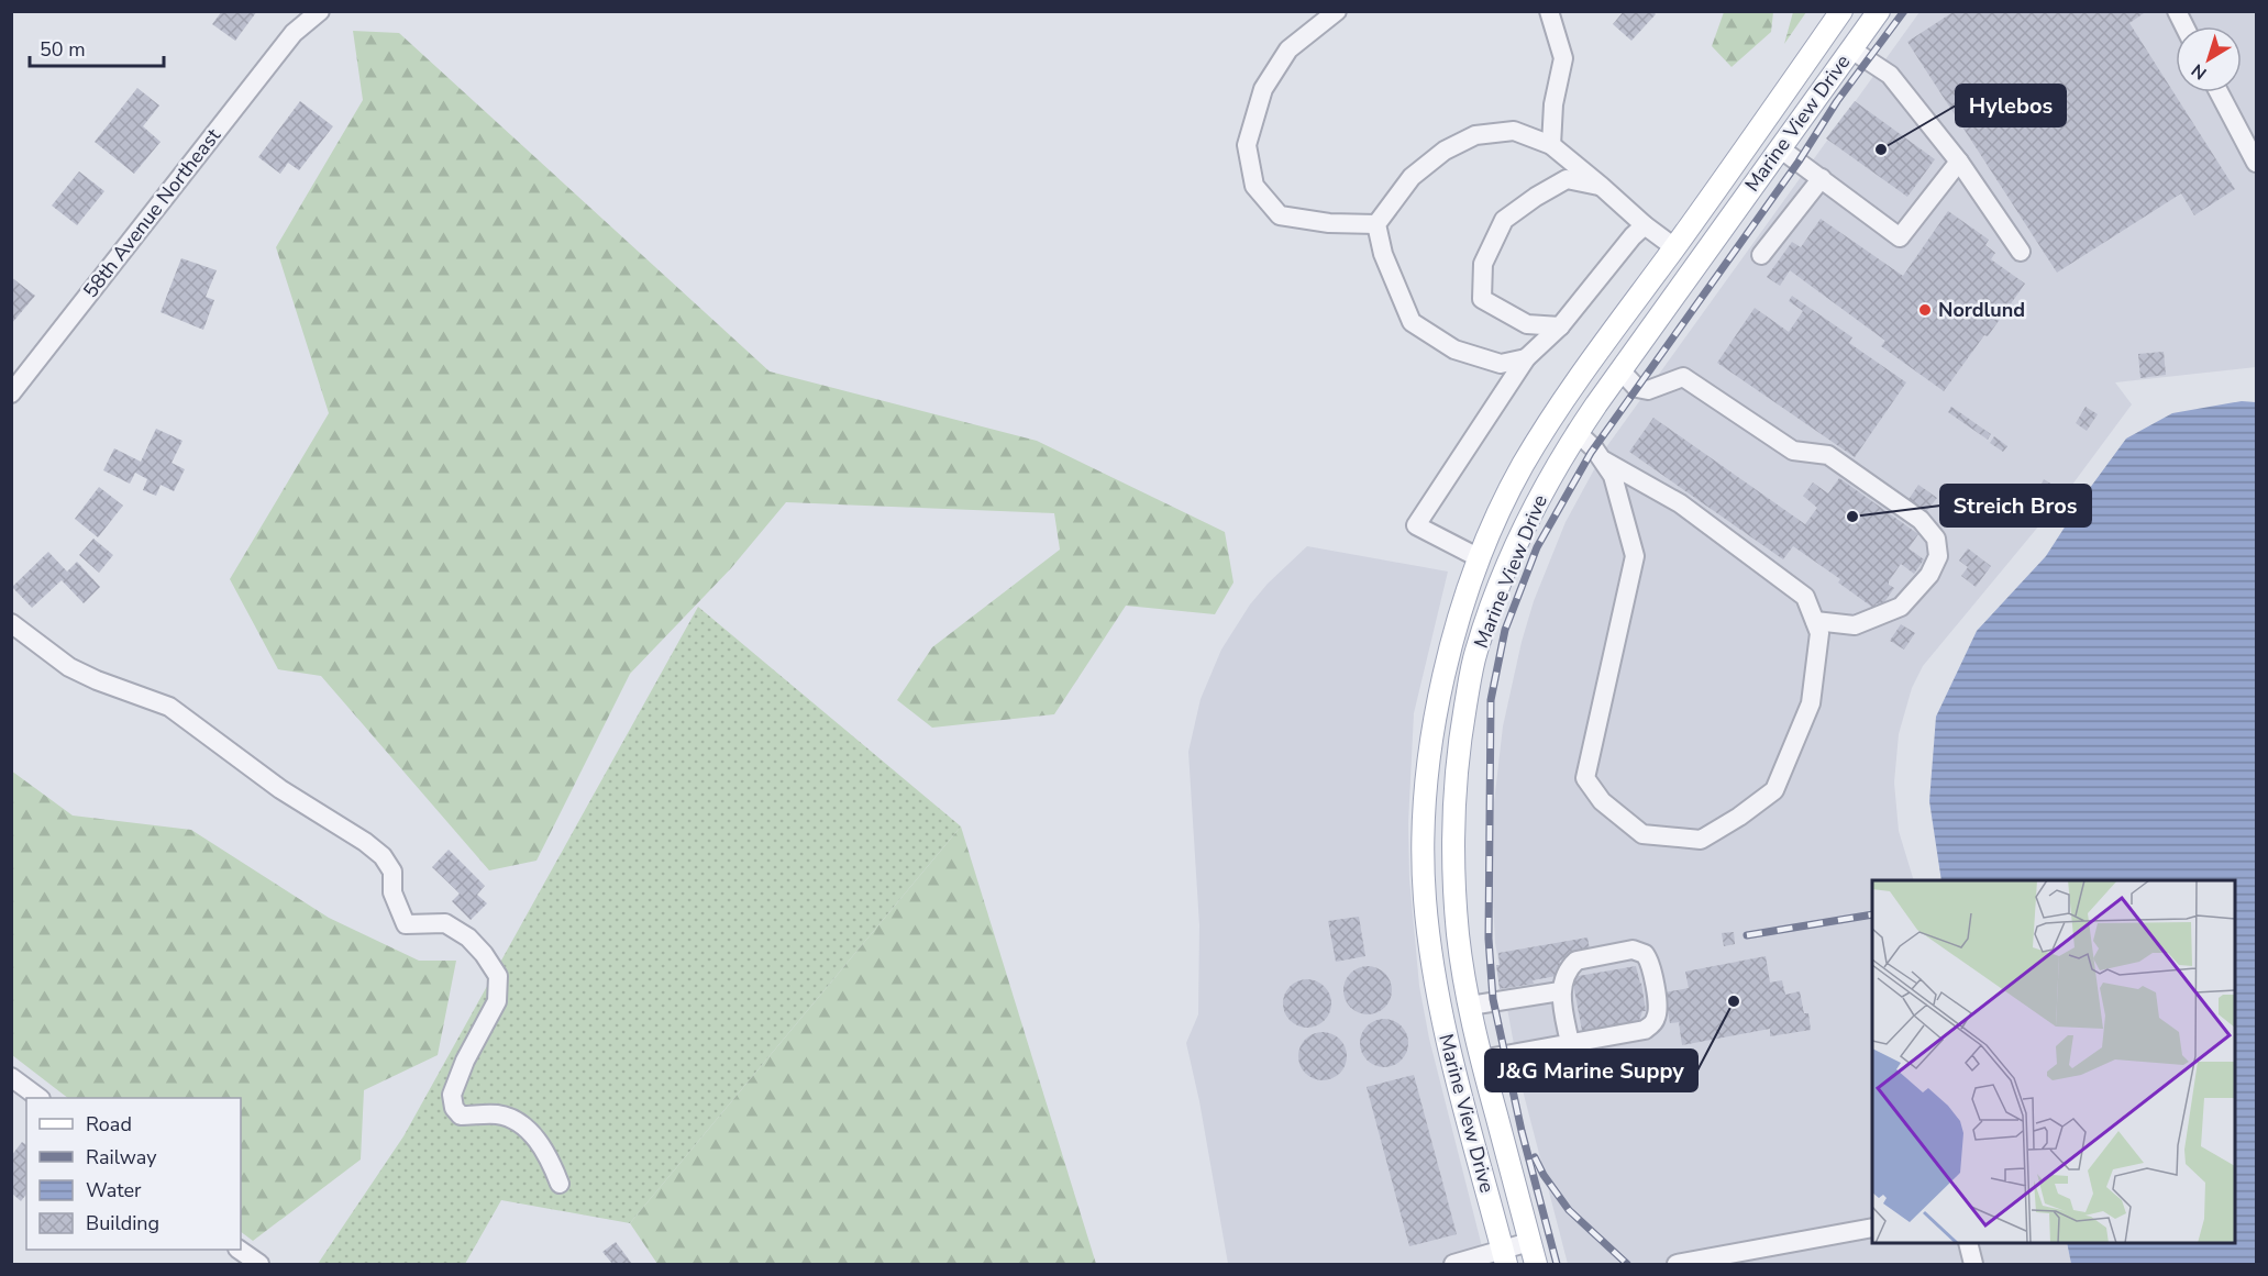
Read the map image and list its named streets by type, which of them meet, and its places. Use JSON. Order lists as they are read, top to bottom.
{
  "streets": {
    "main road": ["Marine View Drive"],
    "street": ["58th Avenue Northeast"]
  },
  "places": [
    "Hylebos",
    "Nordlund",
    "Streich Bros",
    "J&G Marine Suppy"
  ],
  "legend": [
    "Road",
    "Railway",
    "Water",
    "Building"
  ],
  "scale_bar": "50 m",
  "north": "bottom left"
}
